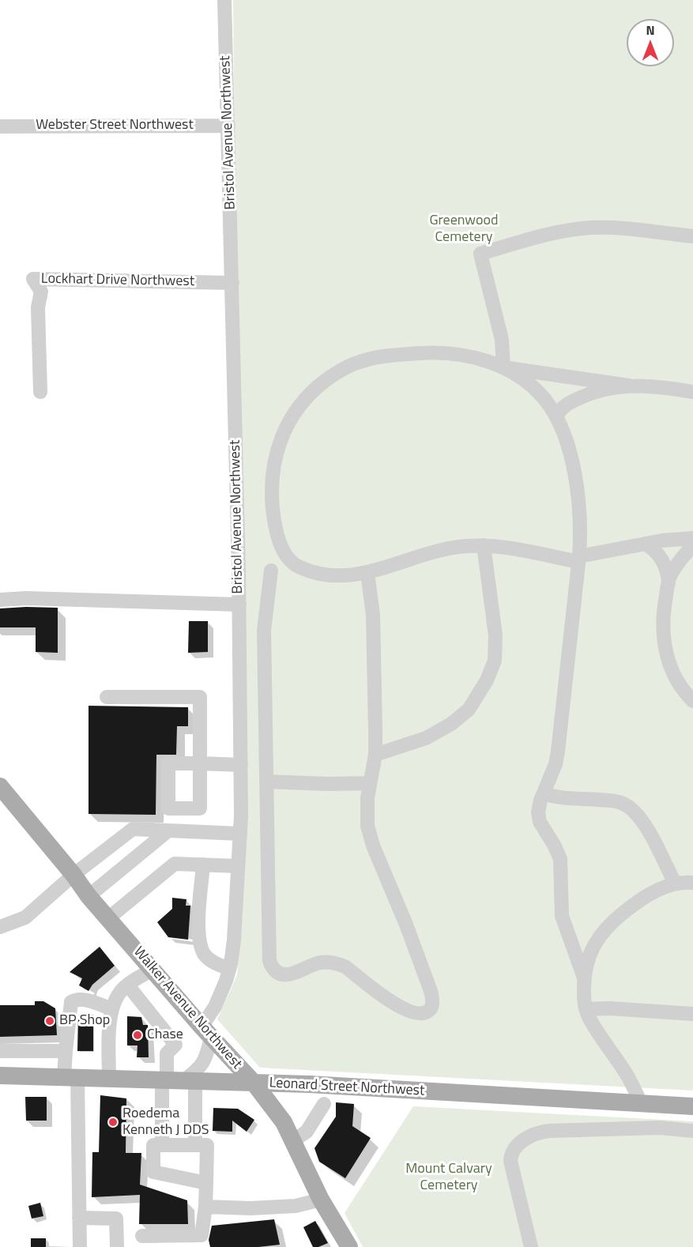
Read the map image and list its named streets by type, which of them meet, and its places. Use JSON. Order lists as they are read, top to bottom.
{
  "streets": {
    "main road": ["Walker Avenue Northwest", "Leonard Street Northwest"],
    "street": ["Webster Street Northwest", "Bristol Avenue Northwest", "Lockhart Drive Northwest"]
  },
  "crossings": [
    ["Webster Street Northwest", "Bristol Avenue Northwest"],
    ["Bristol Avenue Northwest", "Lockhart Drive Northwest"],
    ["Bristol Avenue Northwest", "Walker Avenue Northwest"],
    ["Bristol Avenue Northwest", "Leonard Street Northwest"],
    ["Walker Avenue Northwest", "Leonard Street Northwest"]
  ],
  "parks": ["Greenwood Cemetery", "Mount Calvary Cemetery"],
  "places": ["BP Shop", "Chase", "Roedema Kenneth J DDS"],
  "north": "top"
}
